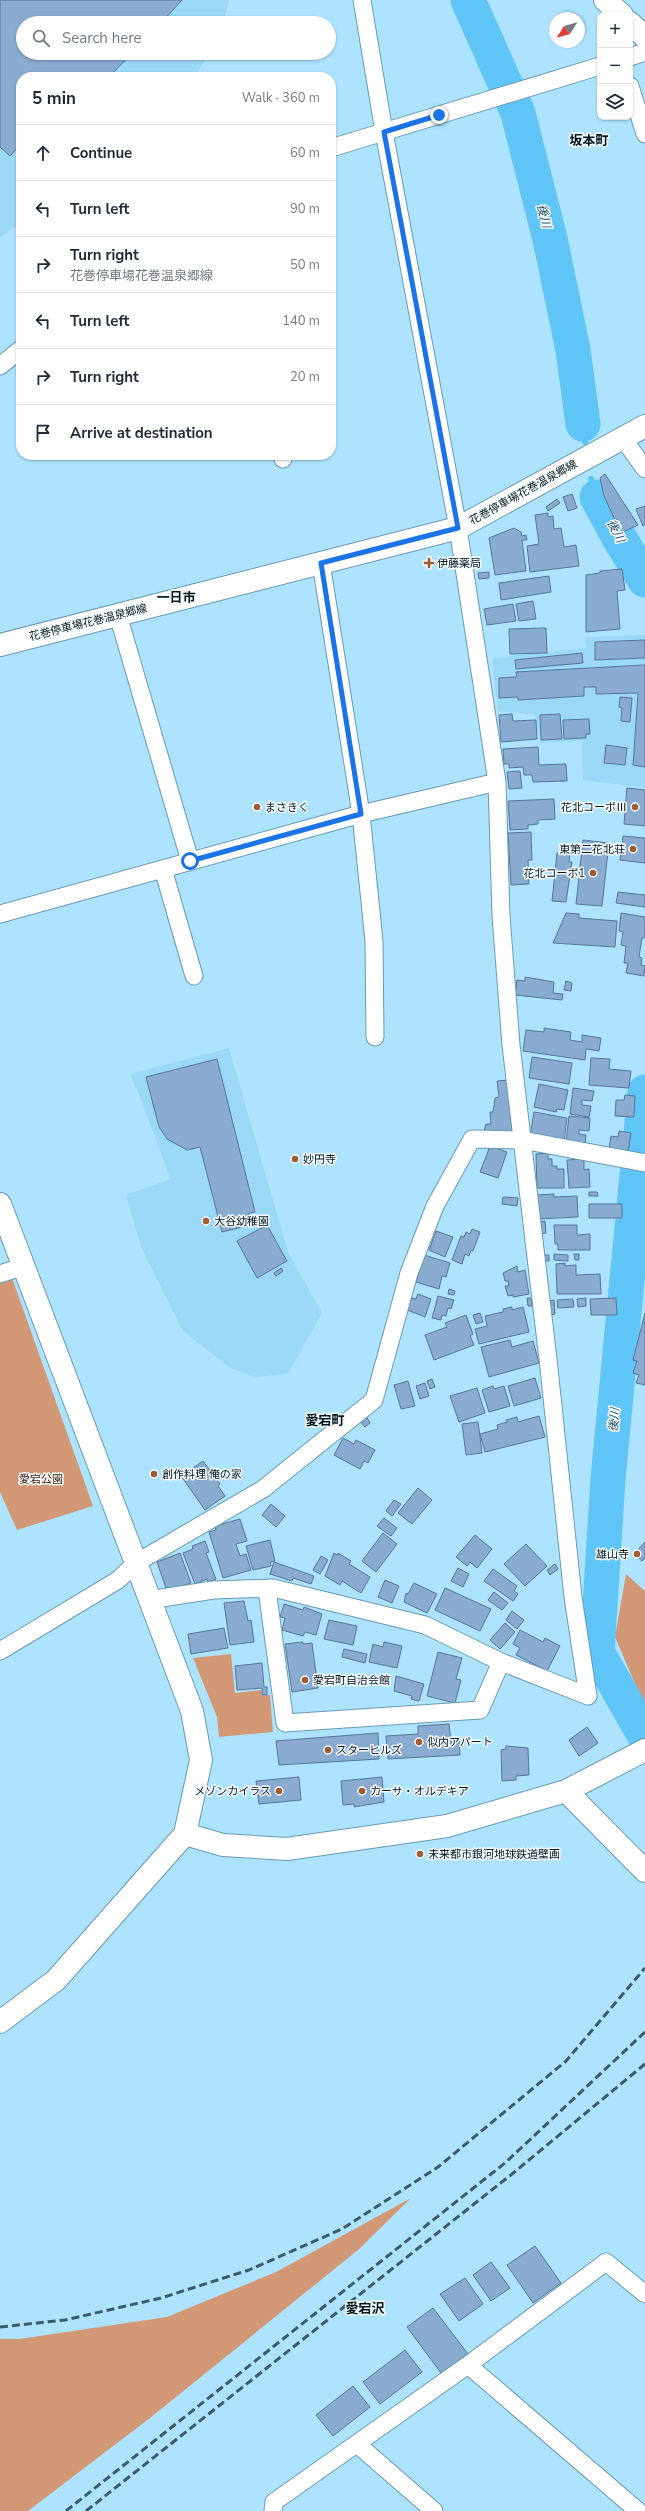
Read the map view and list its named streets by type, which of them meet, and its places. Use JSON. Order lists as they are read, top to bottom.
{
  "streets": {
    "street": ["花巻停車場花巻温泉郷線"]
  },
  "districts": [
    "坂本町",
    "一日市",
    "愛宕町",
    "愛宕沢"
  ],
  "water": ["後川"],
  "parks": ["愛宕公園"],
  "places": {
    "health": ["伊藤薬局"],
    "other": [
      "まさきく",
      "花北コーポⅢ",
      "東第二花北荘",
      "花北コーポ1",
      "妙円寺",
      "大谷幼稚園",
      "創作料理 俺の家",
      "雄山寺",
      "愛宕町自治会館",
      "似内アパート",
      "スターヒルズ",
      "メゾンカイラス",
      "カーサ・オルデキア",
      "未来都市銀河地球鉄道壁画"
    ]
  },
  "north": "bottom left",
  "page": {
    "map_buttons": ["+", "−"],
    "search": "Search here",
    "heading": ["5 min", "Walk · 360 m"],
    "list": [
      ["Continue", "60 m"],
      ["Turn left", "90 m"],
      ["Turn right", "花巻停車場花巻温泉郷線", "50 m"],
      ["Turn left", "140 m"],
      ["Turn right", "20 m"],
      "Arrive at destination"
    ]
  }
}
